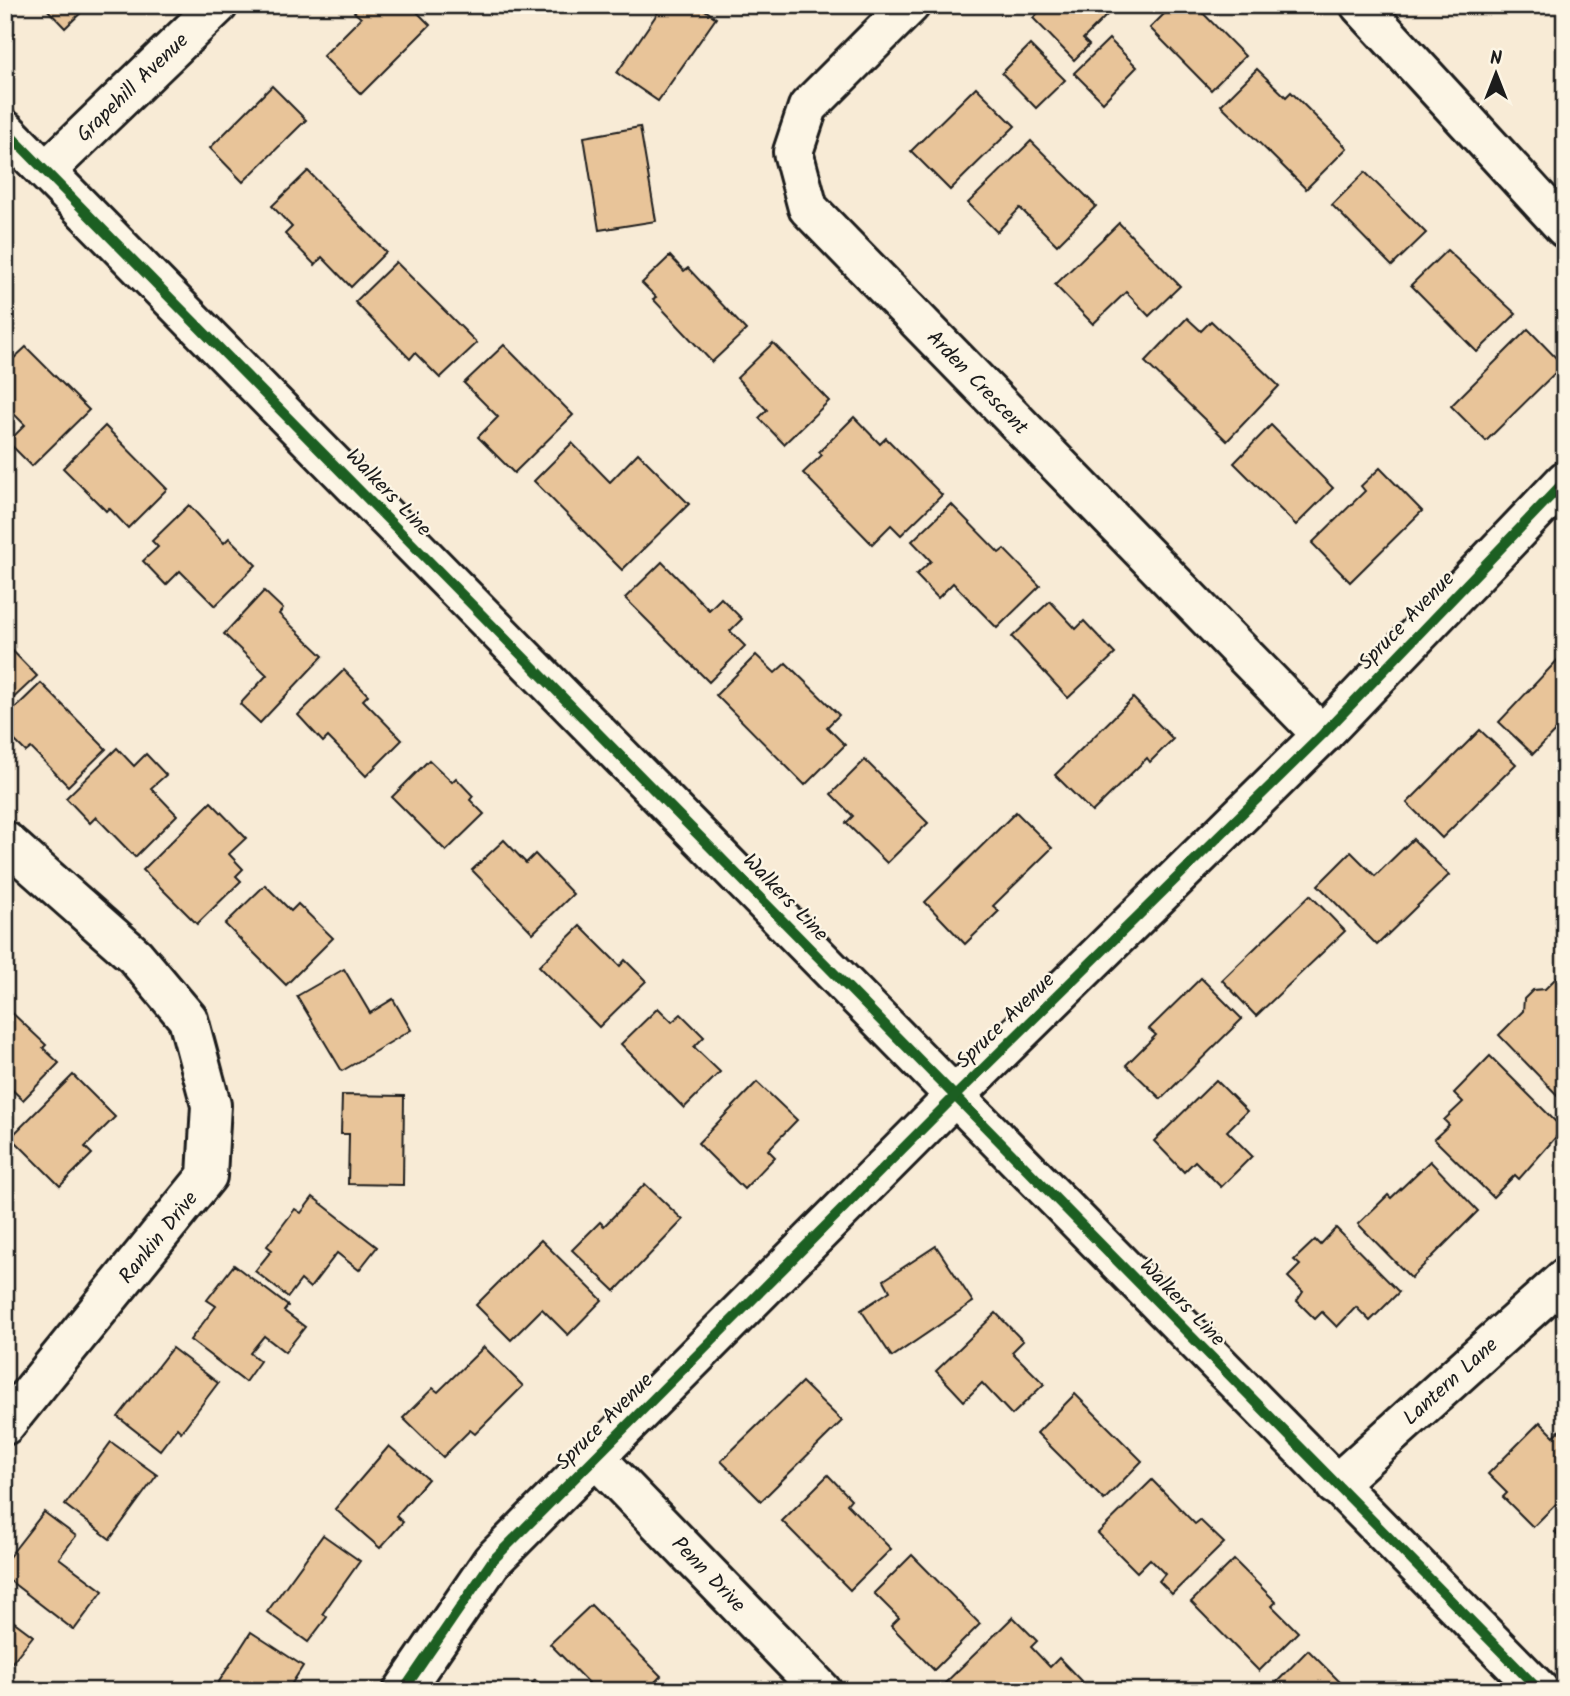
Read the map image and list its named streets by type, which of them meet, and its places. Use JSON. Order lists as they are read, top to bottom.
{
  "streets": {
    "street": [
      "Grapehill Avenue",
      "Arden Crescent",
      "Walkers Line",
      "Spruce Avenue",
      "Rankin Drive",
      "Lantern Lane",
      "Penn Drive"
    ]
  },
  "crossings": [
    ["Grapehill Avenue", "Walkers Line"],
    ["Arden Crescent", "Spruce Avenue"],
    ["Walkers Line", "Spruce Avenue"],
    ["Walkers Line", "Lantern Lane"],
    ["Spruce Avenue", "Penn Drive"]
  ],
  "north": "top"
}
